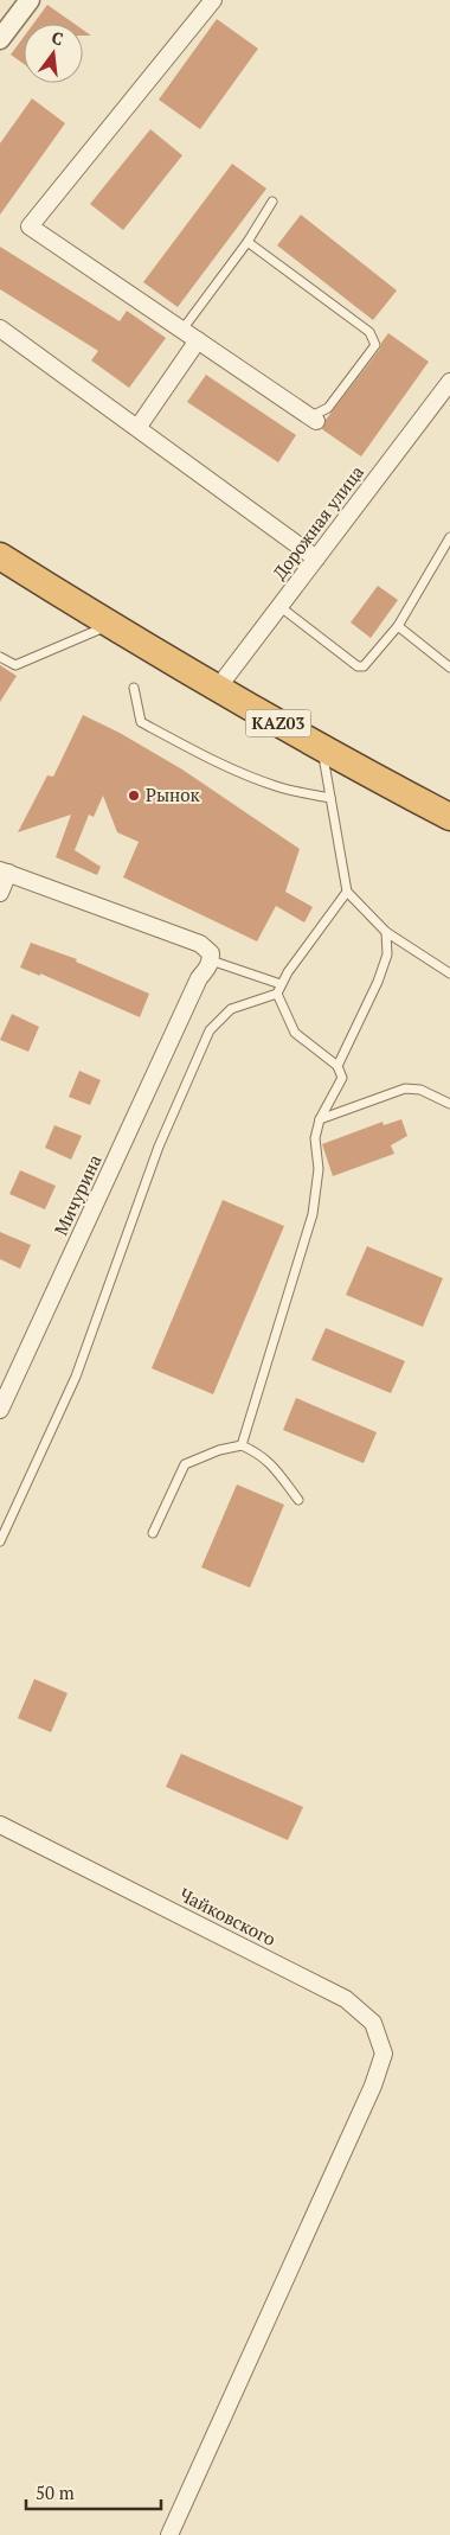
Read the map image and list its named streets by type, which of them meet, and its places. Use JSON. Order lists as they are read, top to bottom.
{
  "streets": {
    "highway": ["KАZ03"],
    "street": ["Дорожная улица", "Мичурина", "Чайковского"]
  },
  "crossings": [
    ["Дорожная улица", "KАZ03"]
  ],
  "places": ["Рынок"],
  "scale_bar": "50 m",
  "north": "top"
}
